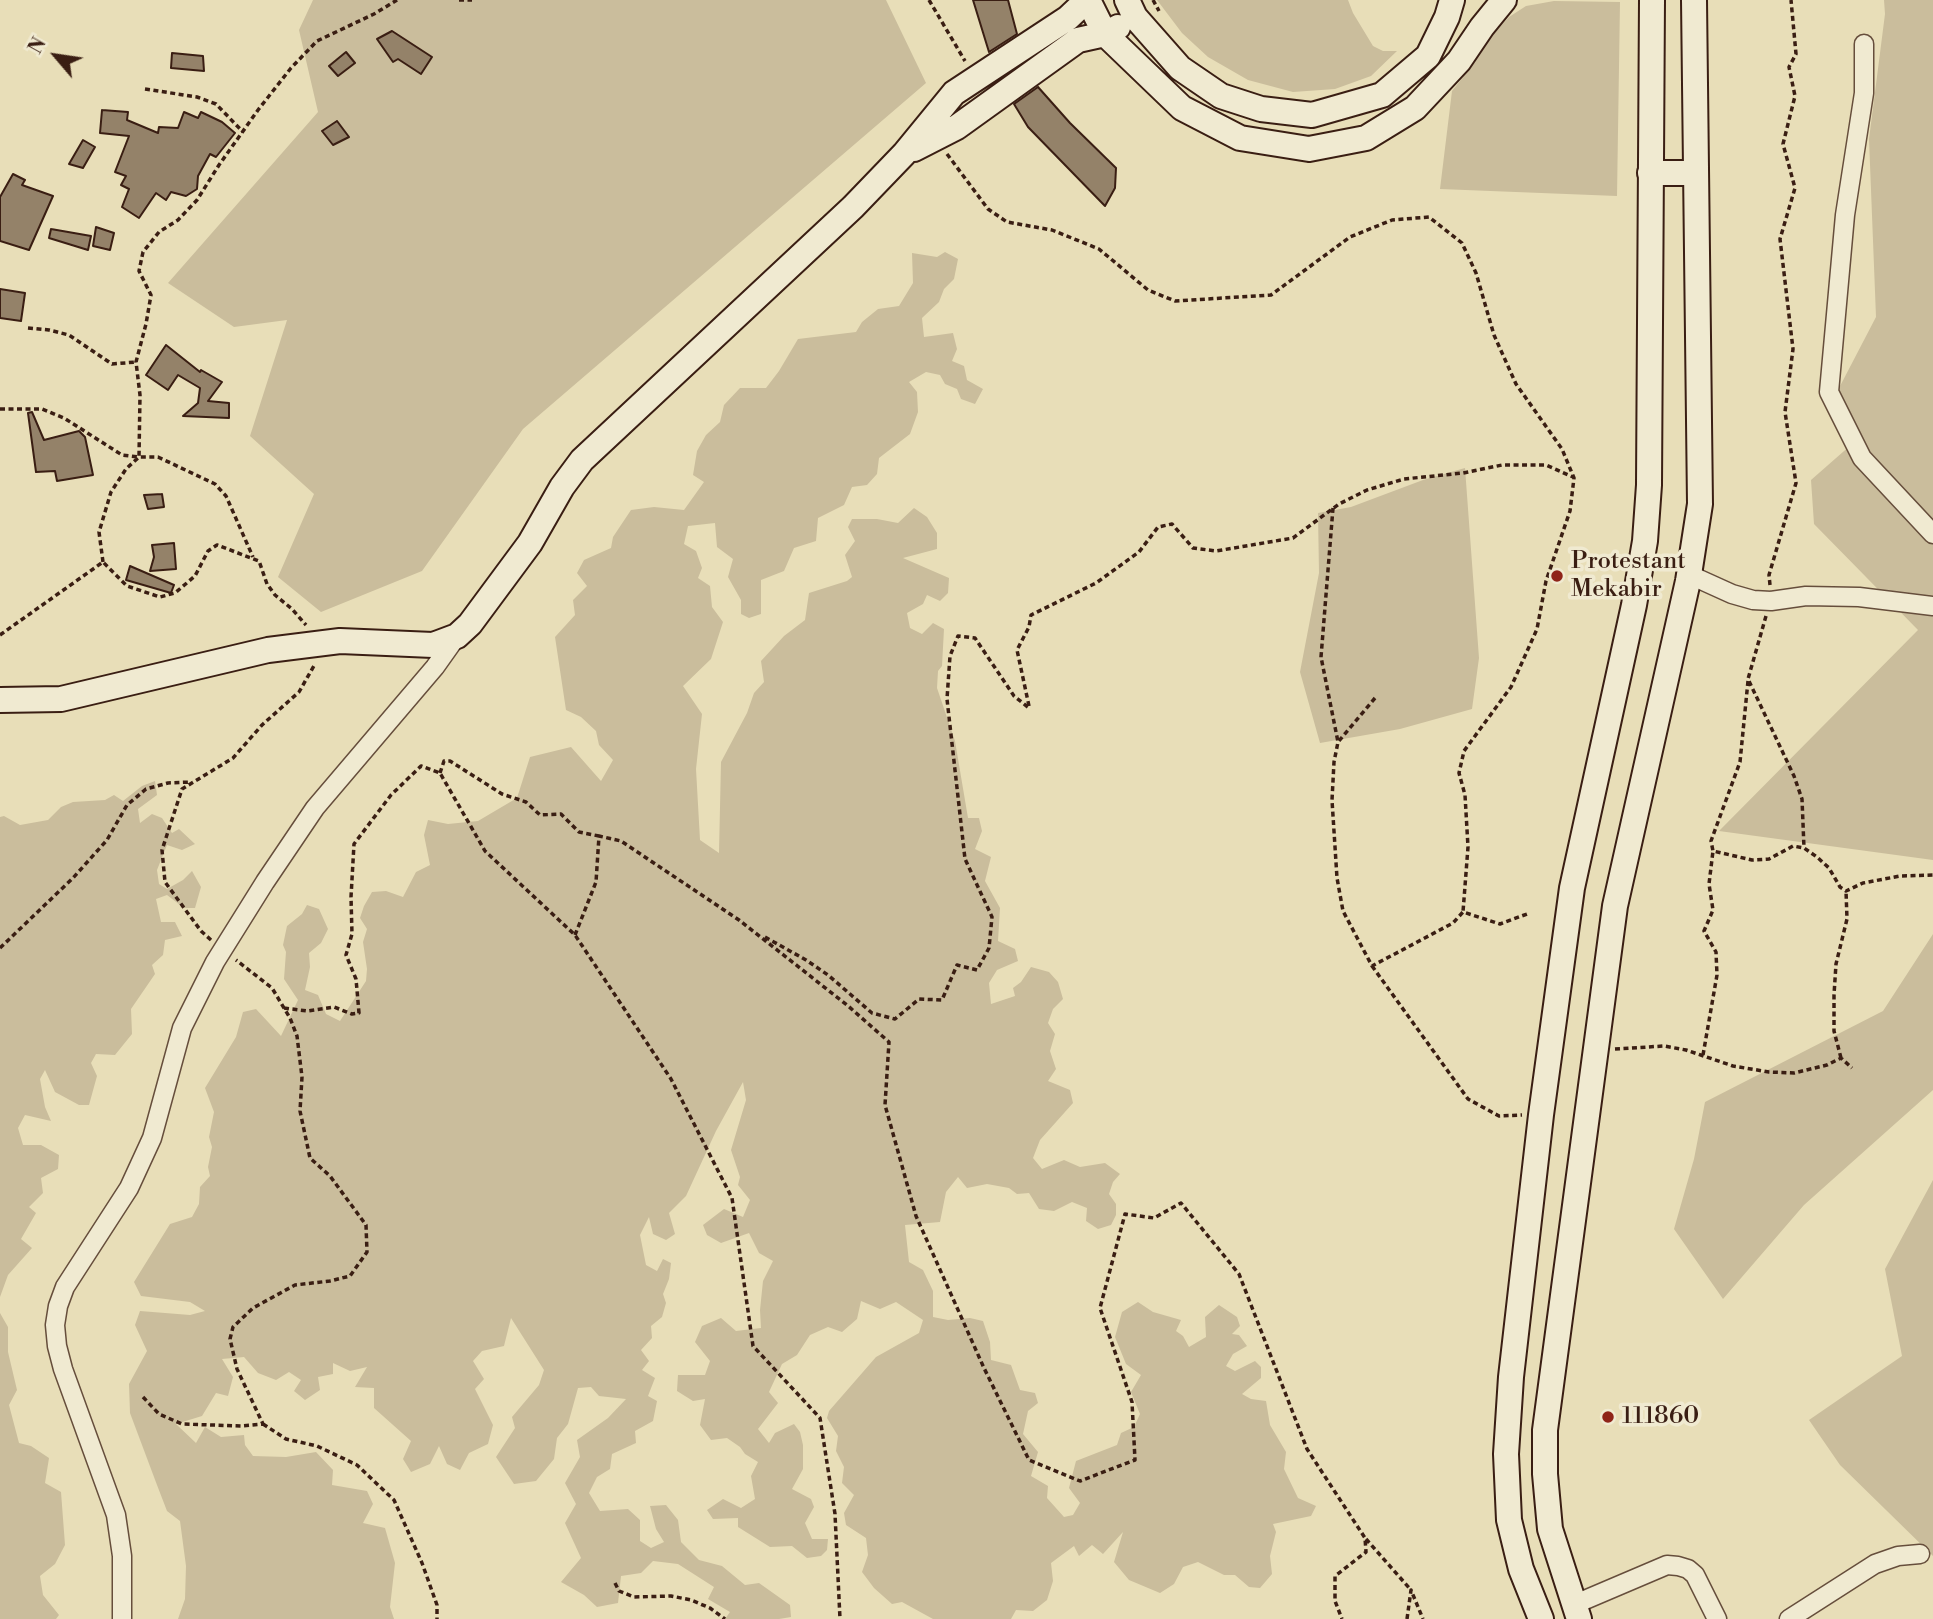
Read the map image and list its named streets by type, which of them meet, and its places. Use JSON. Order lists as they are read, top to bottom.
{
  "places": ["Protestant Mekabir", "111860"],
  "north": "top left"
}
